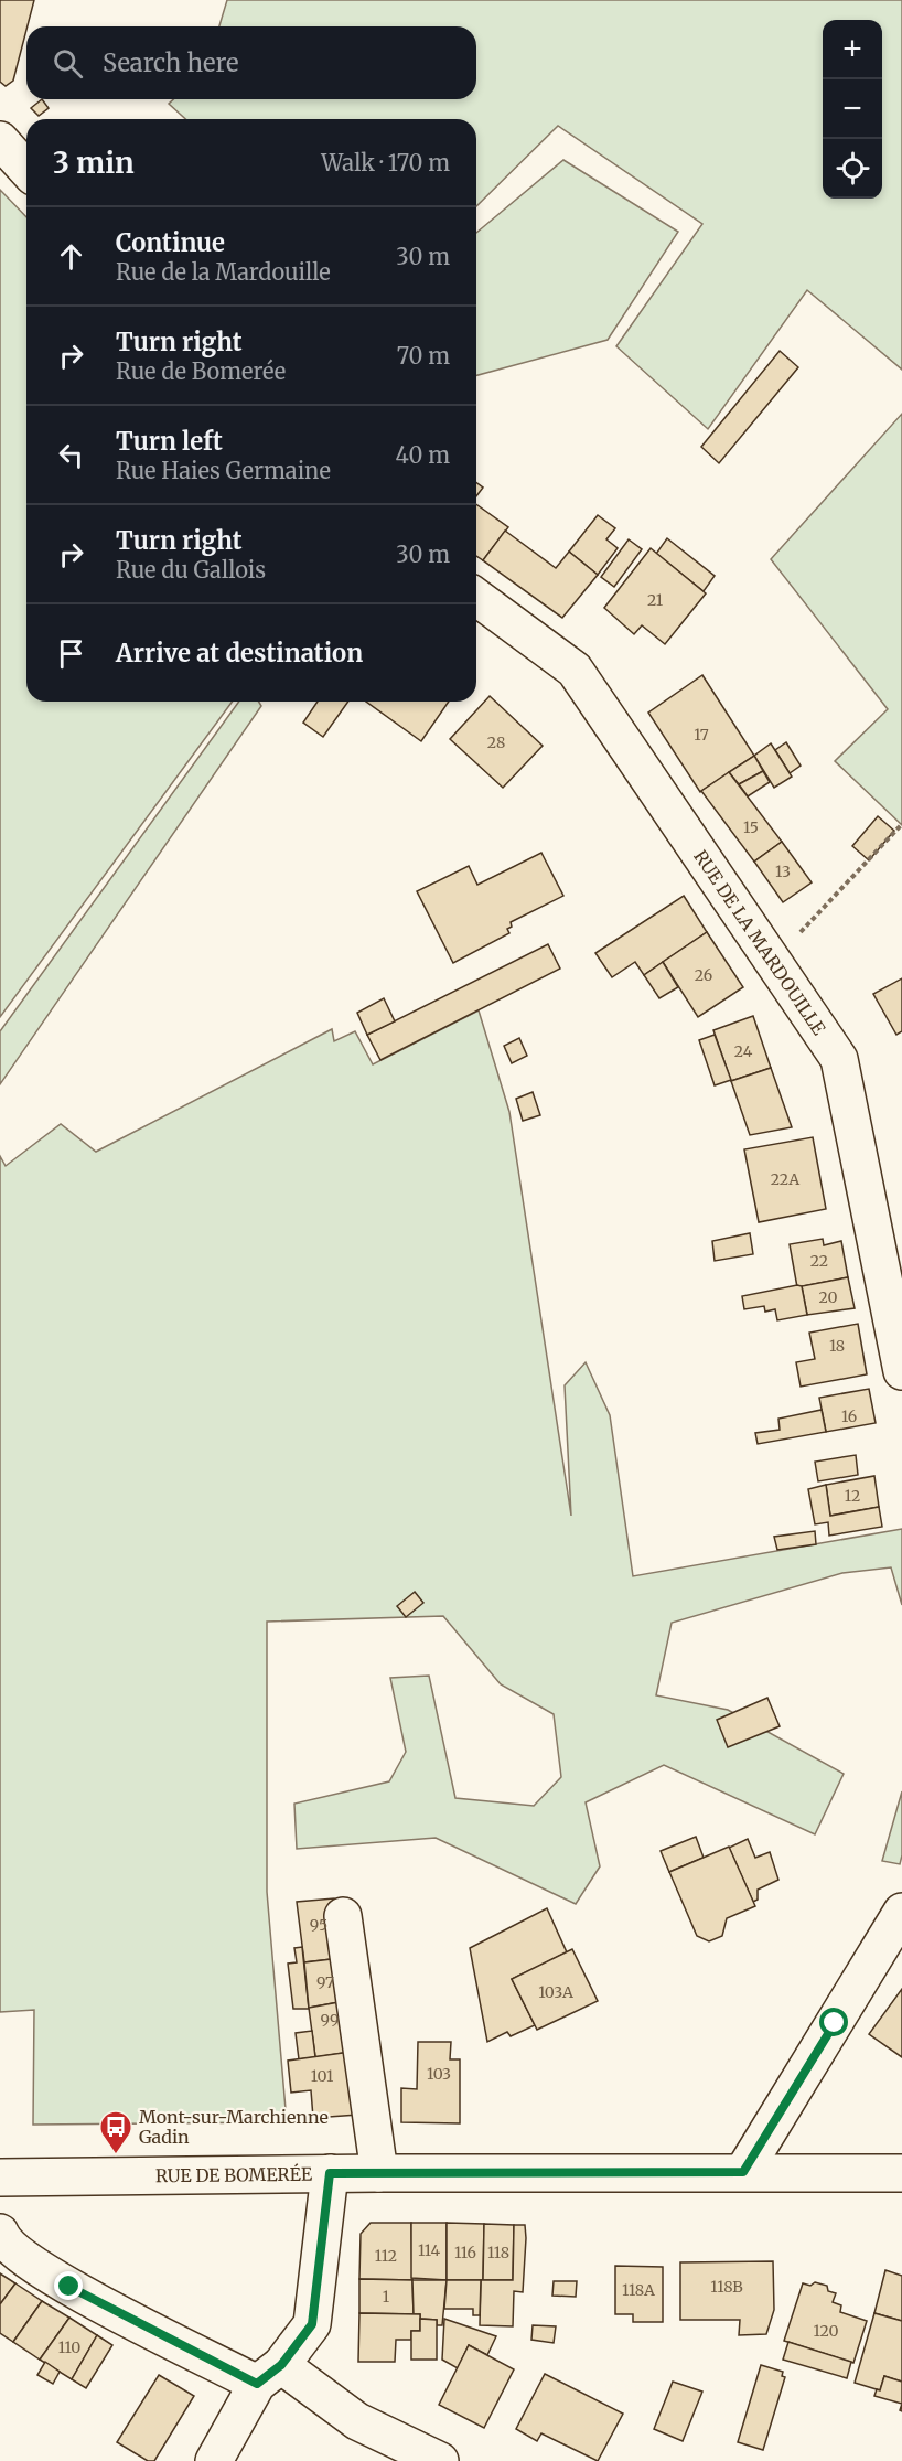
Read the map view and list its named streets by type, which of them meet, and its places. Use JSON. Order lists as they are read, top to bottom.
{
  "streets": {
    "street": ["RUE DE LA MARDOUILLE", "RUE DE BOMERÉE"]
  },
  "places": {
    "bus stop": ["Mont-sur-Marchienne Gadin"]
  },
  "house_numbers": [
    "21",
    "17",
    "28",
    "15",
    "13",
    "26",
    "24",
    "22A",
    "22",
    "20",
    "18",
    "16",
    "12",
    "95",
    "97",
    "103A",
    "99",
    "103",
    "101",
    "114",
    "116",
    "118",
    "112",
    "118B",
    "118A",
    "1",
    "120",
    "110"
  ],
  "page": {
    "map_buttons": ["+", "−"],
    "search": "Search here",
    "heading": ["3 min", "Walk · 170 m"],
    "list": [
      ["Continue", "Rue de la Mardouille", "30 m"],
      ["Turn right", "Rue de Bomerée", "70 m"],
      ["Turn left", "Rue Haies Germaine", "40 m"],
      ["Turn right", "Rue du Gallois", "30 m"],
      "Arrive at destination"
    ]
  }
}
